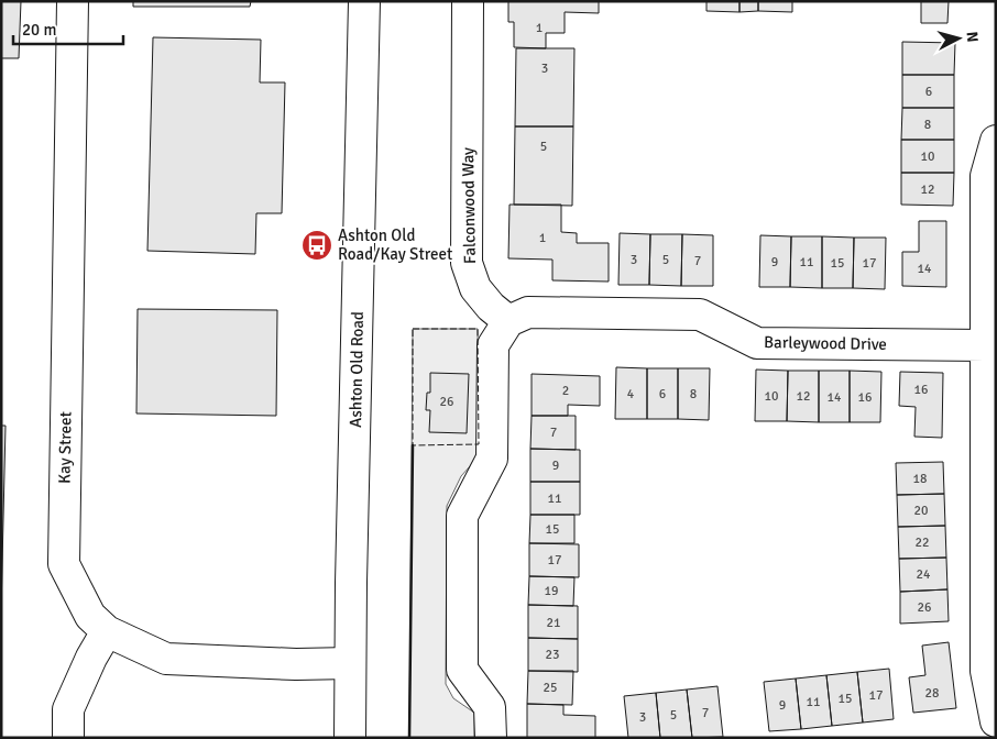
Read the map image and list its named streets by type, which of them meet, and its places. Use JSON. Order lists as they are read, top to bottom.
{
  "streets": {
    "main road": [
      "Falconwood Way",
      "Barleywood Drive",
      "Ashton Old Road",
      "Kay Street"
    ]
  },
  "crossings": [
    ["Falconwood Way", "Barleywood Drive"],
    ["Ashton Old Road", "Kay Street"]
  ],
  "places": {
    "bus stop": ["Ashton Old Road/Kay Street"]
  },
  "house_numbers": [
    "1",
    "3",
    "6",
    "8",
    "5",
    "10",
    "12",
    "1",
    "3",
    "5",
    "7",
    "9",
    "11",
    "15",
    "17",
    "14",
    "16",
    "2",
    "4",
    "6",
    "8",
    "10",
    "12",
    "14",
    "16",
    "26",
    "7",
    "9",
    "18",
    "11",
    "20",
    "15",
    "22",
    "17",
    "24",
    "19",
    "26",
    "21",
    "23",
    "25",
    "28",
    "17",
    "15",
    "11",
    "9",
    "7",
    "5",
    "3"
  ],
  "scale_bar": "20 m",
  "north": "right"
}
